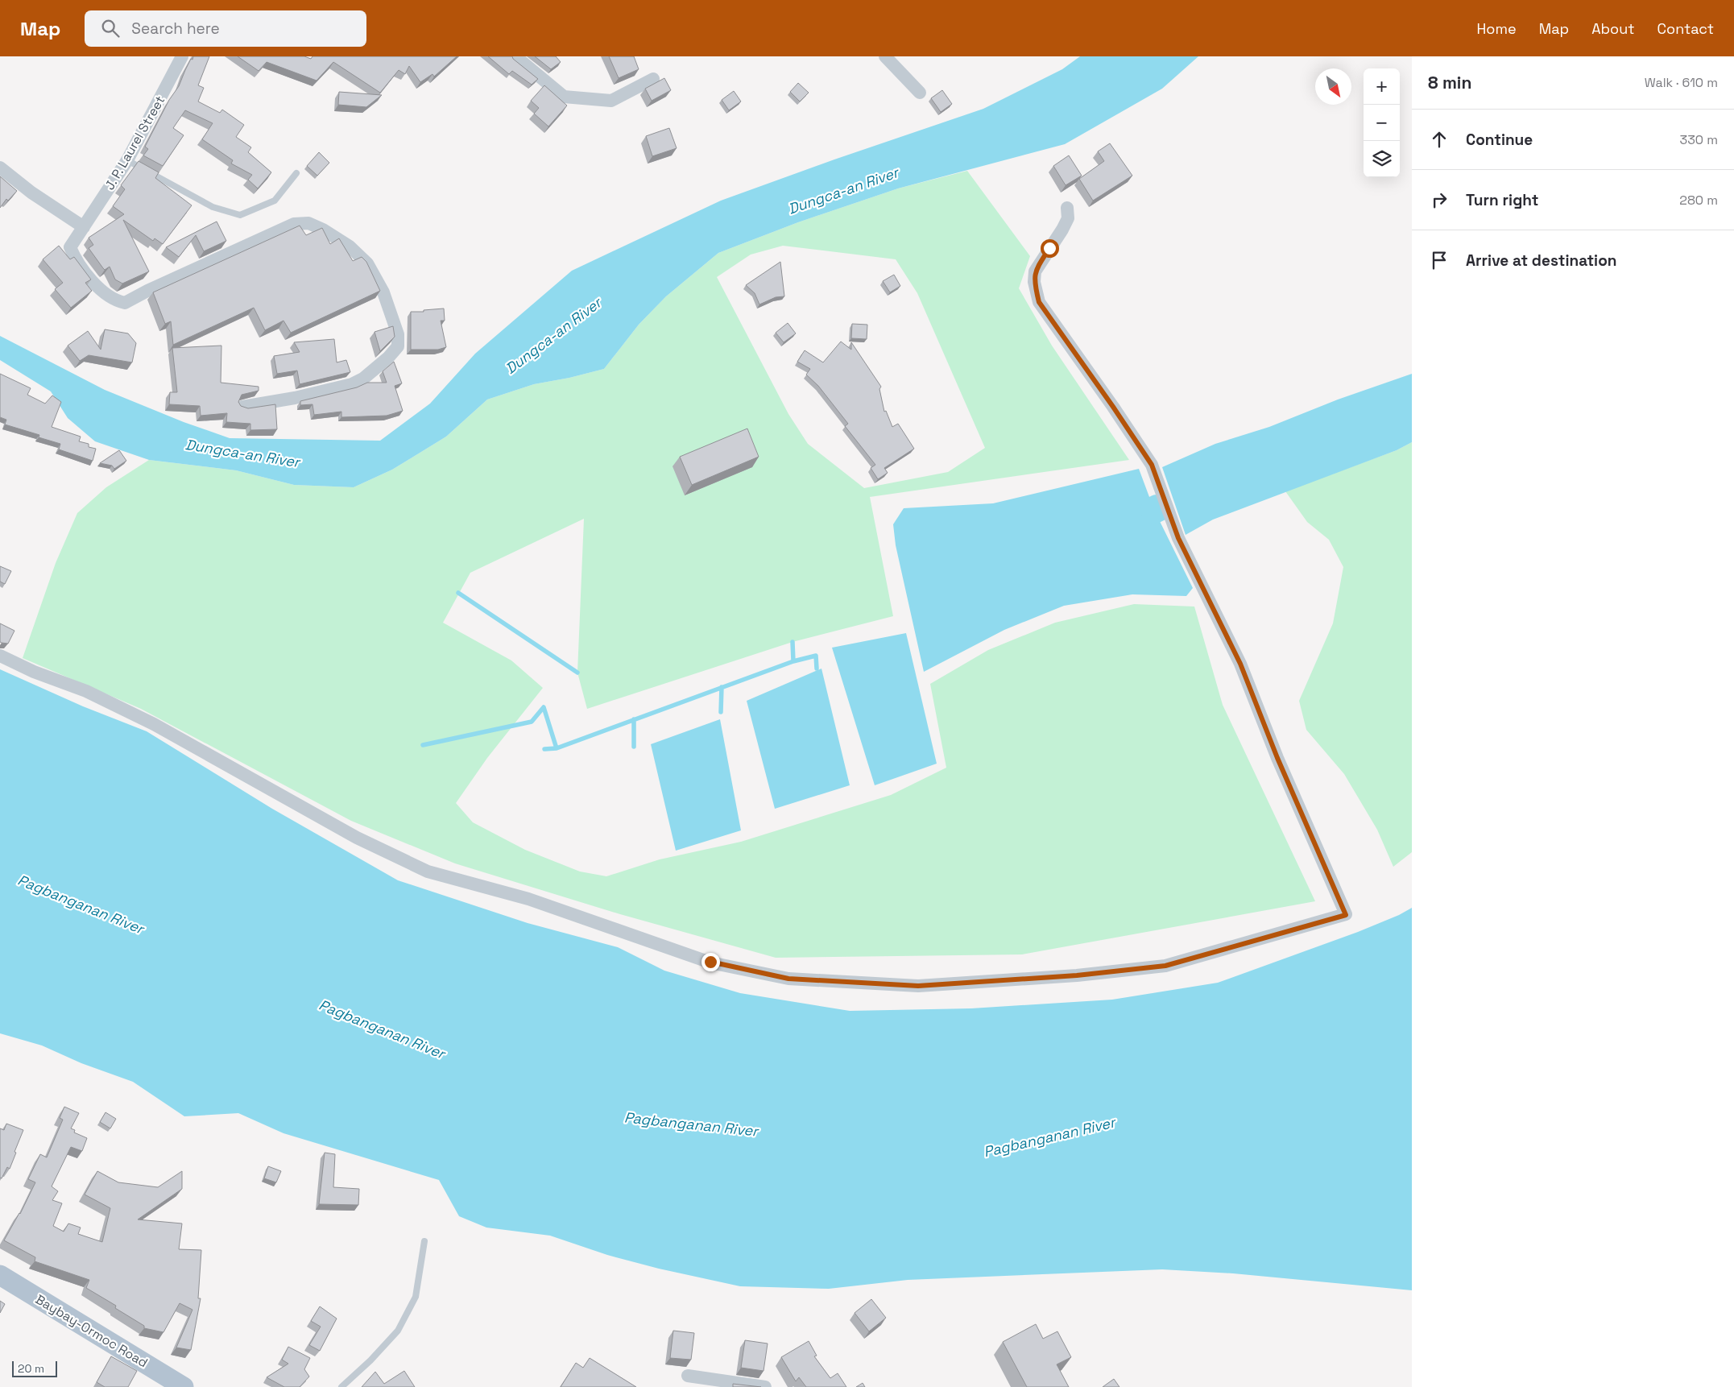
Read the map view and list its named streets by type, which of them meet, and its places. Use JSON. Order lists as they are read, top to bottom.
{
  "streets": {
    "main road": ["Baybay-Ormoc Road"],
    "street": ["J. P. Laurel Street"]
  },
  "water": ["Dungca-an River", "Pagbanganan River"],
  "scale_bar": "20 m",
  "north": "bottom right",
  "page": {
    "header": "Map",
    "search": "Search here",
    "nav": [
      "Home",
      "Map",
      "About",
      "Contact"
    ],
    "heading": ["8 min", "Walk · 610 m"],
    "map_buttons": ["+", "−"],
    "list": [
      ["Continue", "330 m"],
      ["Turn right", "280 m"],
      "Arrive at destination"
    ],
    "scale": "20 m"
  }
}
